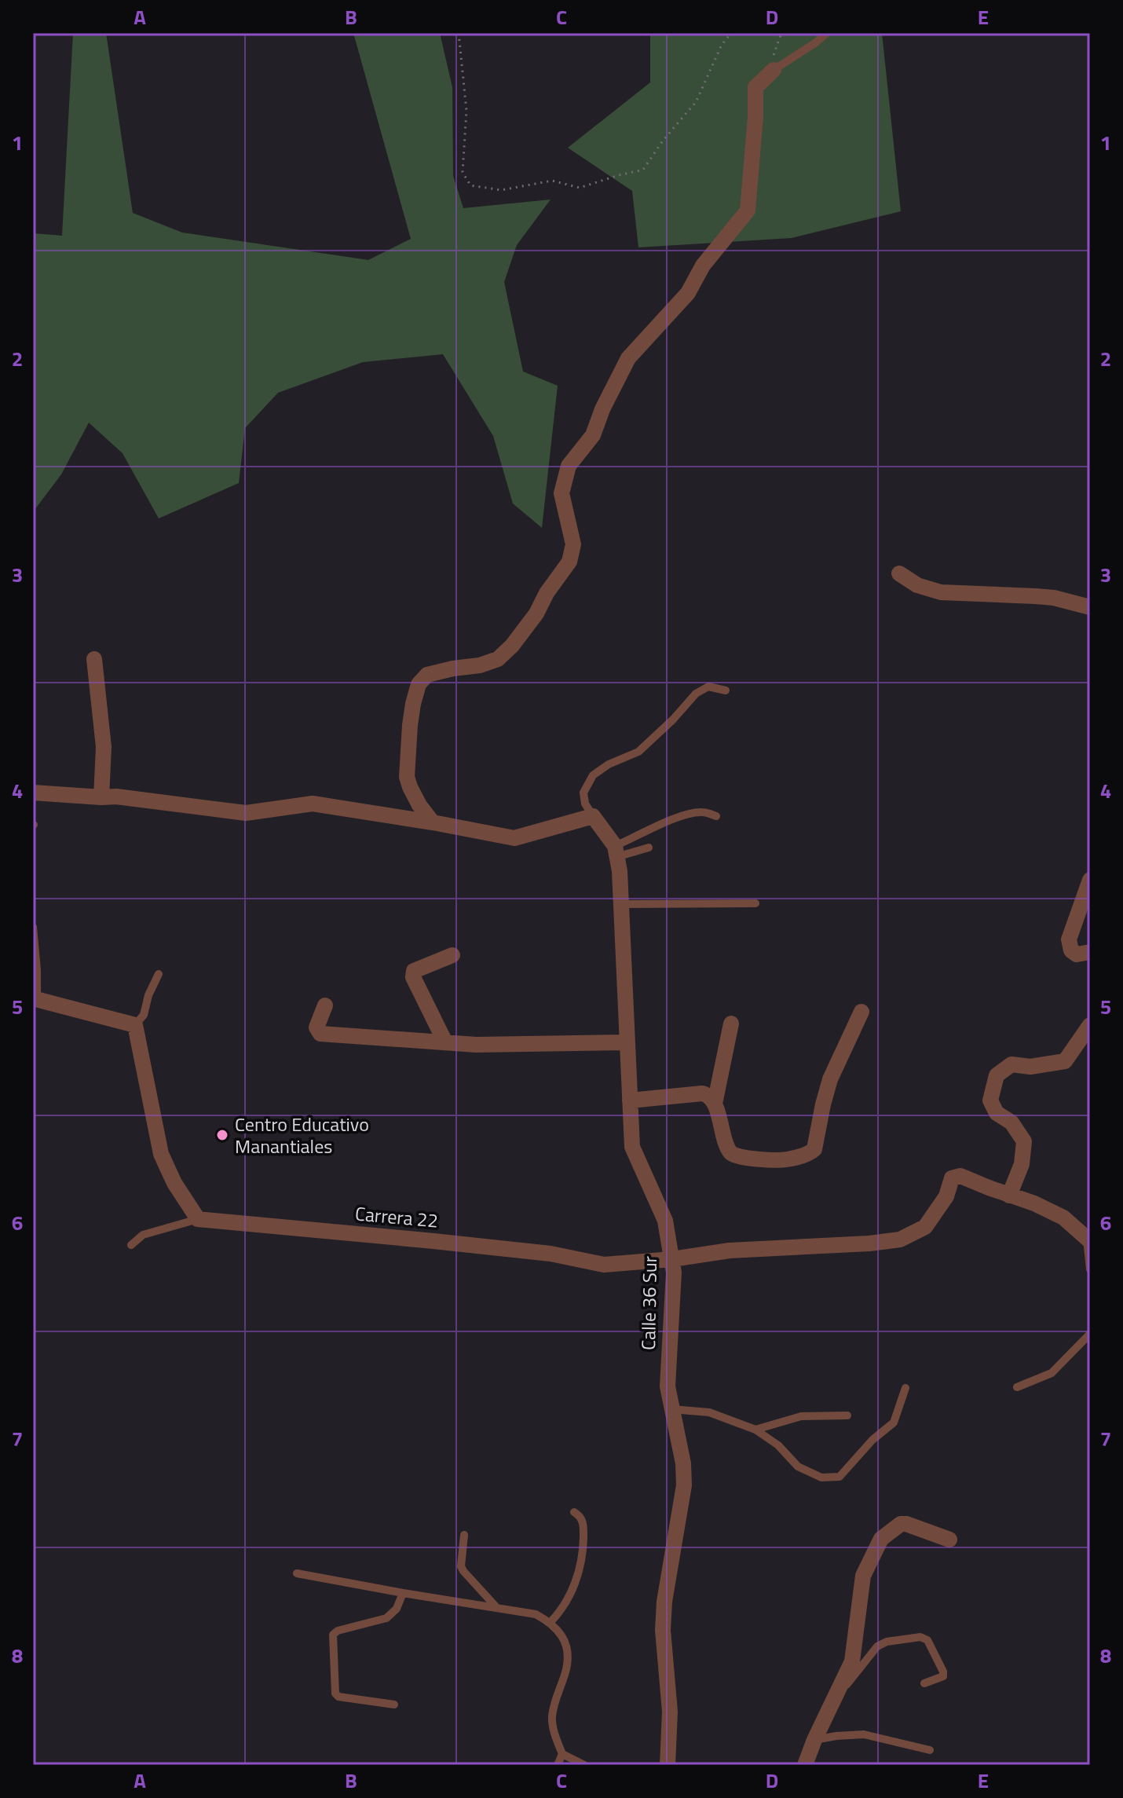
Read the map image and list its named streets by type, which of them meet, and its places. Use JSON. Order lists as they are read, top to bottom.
{
  "streets": {
    "street": ["Carrera 22", "Calle 36 Sur"]
  },
  "crossings": [
    ["Carrera 22", "Calle 36 Sur"]
  ],
  "places": ["Centro Educativo Manantiales"],
  "grid": {
    "columns": [
      "A",
      "B",
      "C",
      "D",
      "E"
    ],
    "rows": [
      "1",
      "2",
      "3",
      "4",
      "5",
      "6",
      "7",
      "8"
    ]
  }
}
